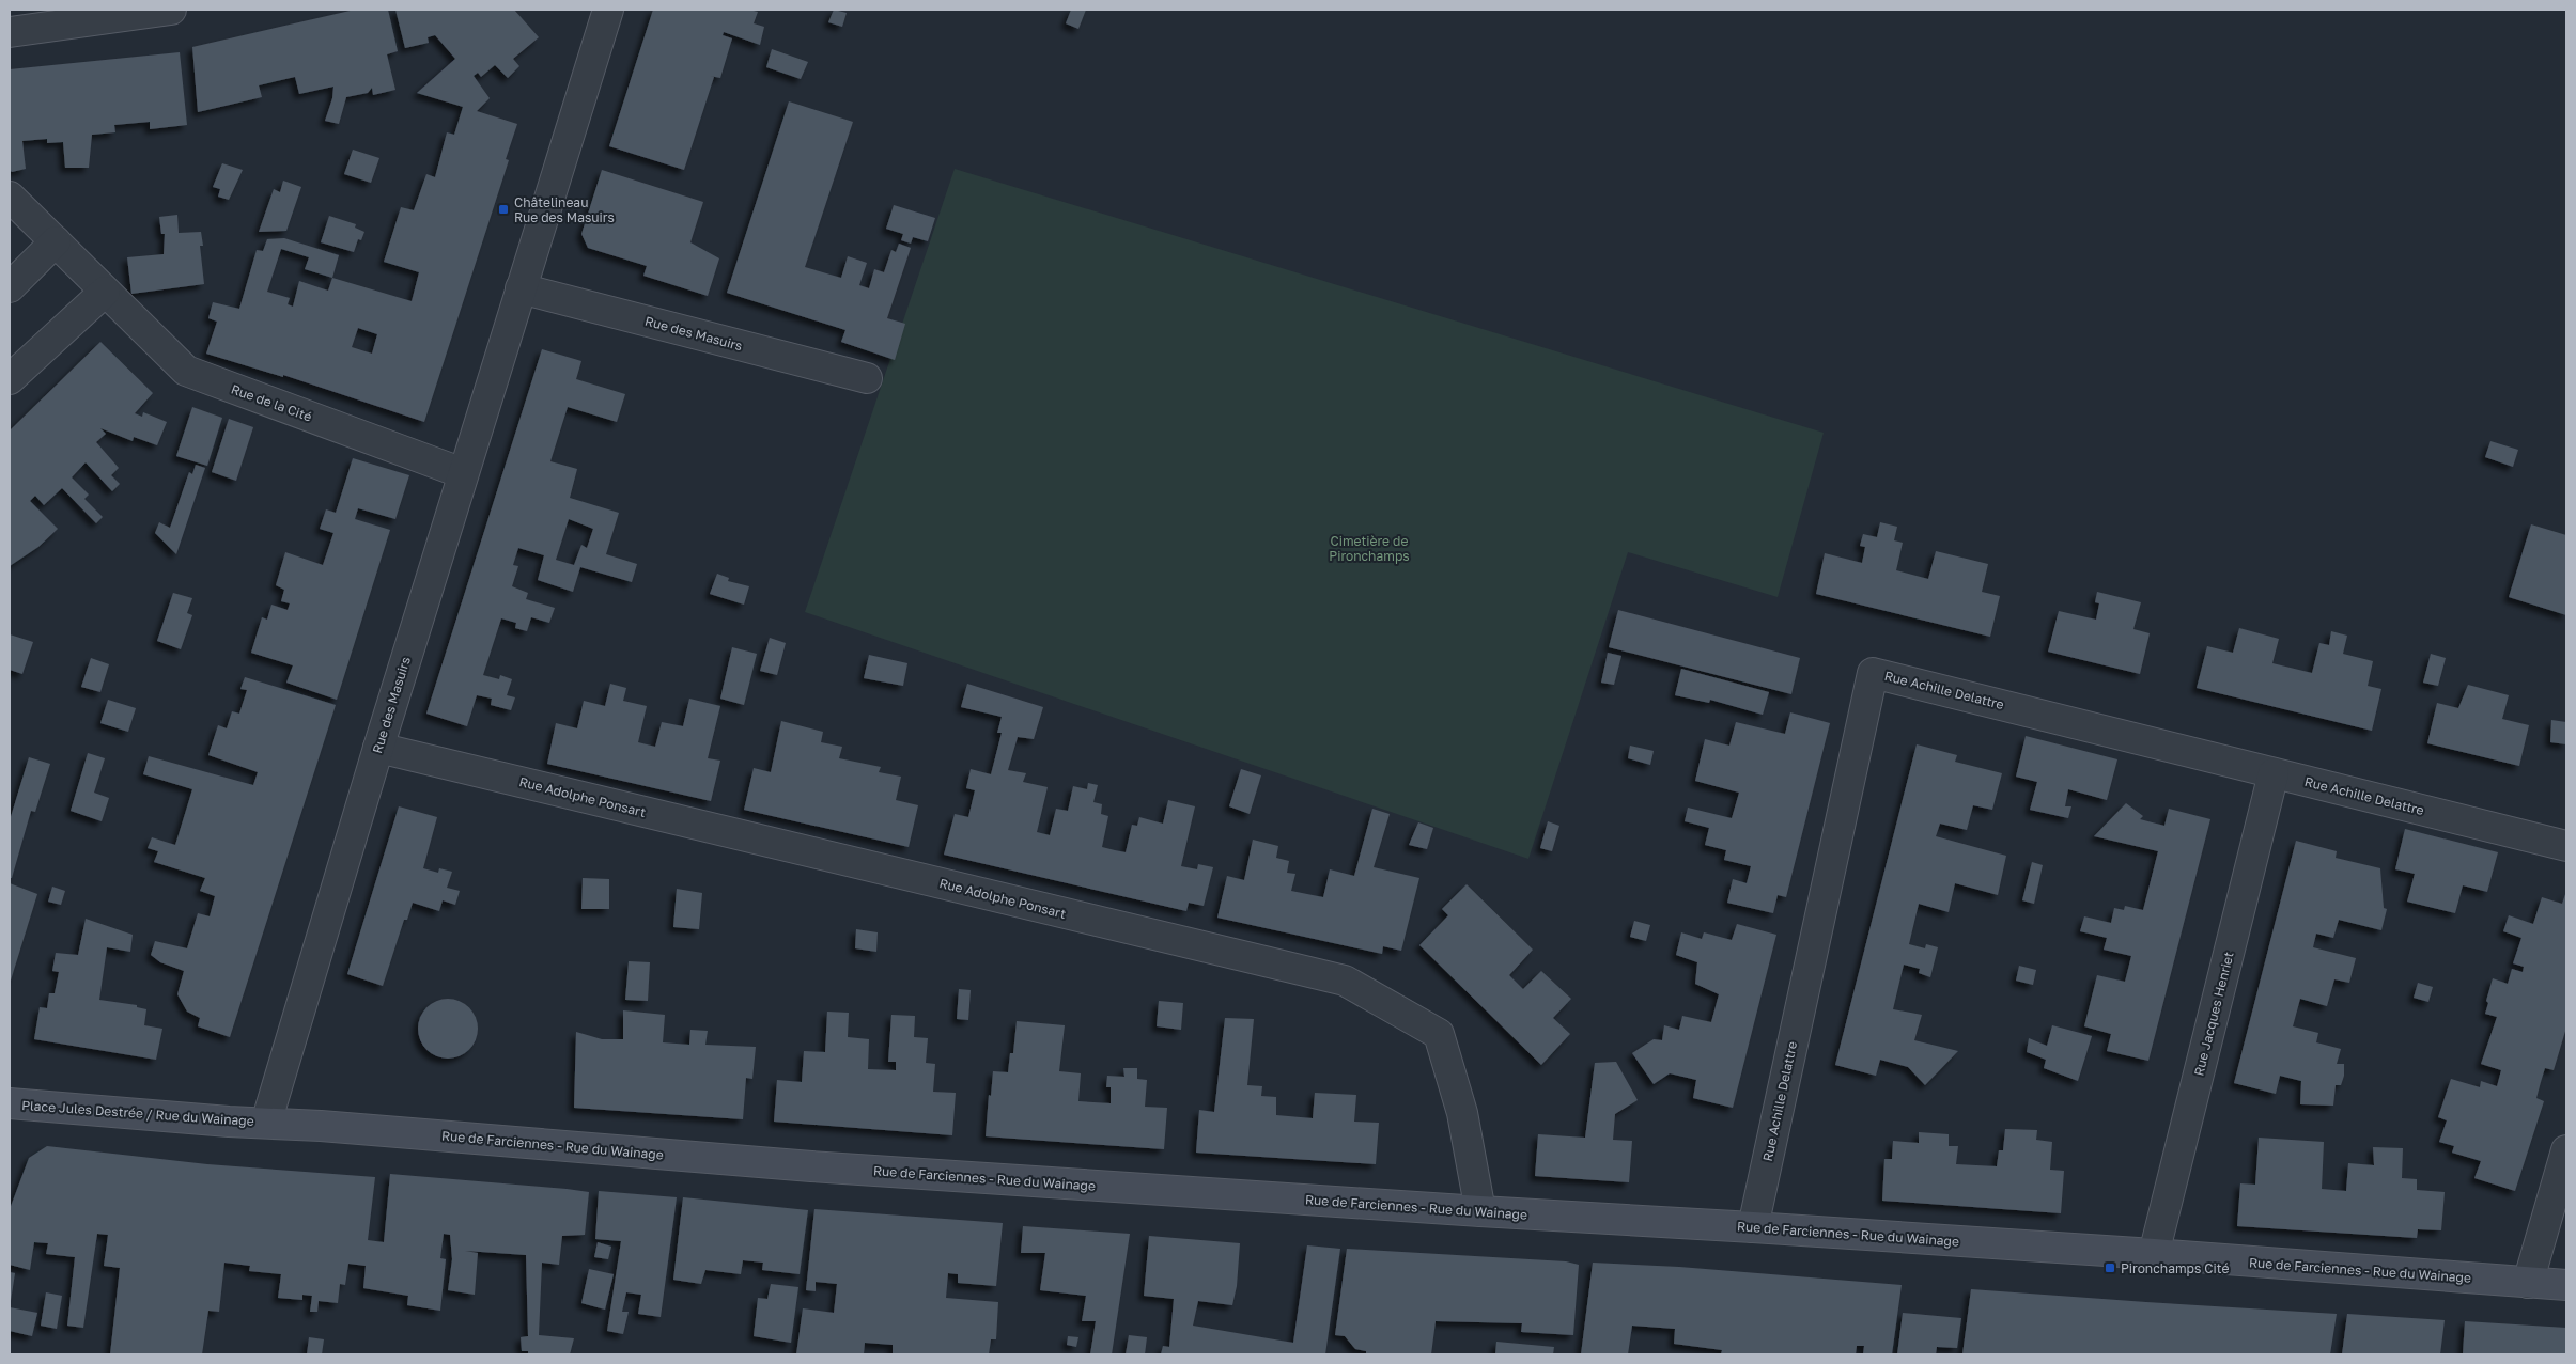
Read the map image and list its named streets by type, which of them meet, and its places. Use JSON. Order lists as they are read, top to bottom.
{
  "streets": {
    "street": [
      "Rue des Masuirs",
      "Rue de la Cité",
      "Rue Achille Delattre",
      "Rue Adolphe Ponsart",
      "Rue Jacques Henriet",
      "Place Jules Destrée / Rue du Wainage",
      "Rue de Farciennes - Rue du Wainage"
    ]
  },
  "crossings": [
    ["Rue des Masuirs", "Rue de la Cité"],
    ["Rue des Masuirs", "Rue Adolphe Ponsart"],
    ["Rue des Masuirs", "Place Jules Destrée / Rue du Wainage"],
    ["Rue des Masuirs", "Rue de Farciennes - Rue du Wainage"],
    ["Rue Achille Delattre", "Rue Jacques Henriet"],
    ["Rue Achille Delattre", "Rue de Farciennes - Rue du Wainage"],
    ["Rue Adolphe Ponsart", "Rue de Farciennes - Rue du Wainage"],
    ["Rue Jacques Henriet", "Rue de Farciennes - Rue du Wainage"],
    ["Place Jules Destrée / Rue du Wainage", "Rue de Farciennes - Rue du Wainage"]
  ],
  "parks": ["Cimetière de Pironchamps"],
  "places": {
    "transit": ["Châtelineau Rue des Masuirs", "Pironchamps Cité"]
  }
}
